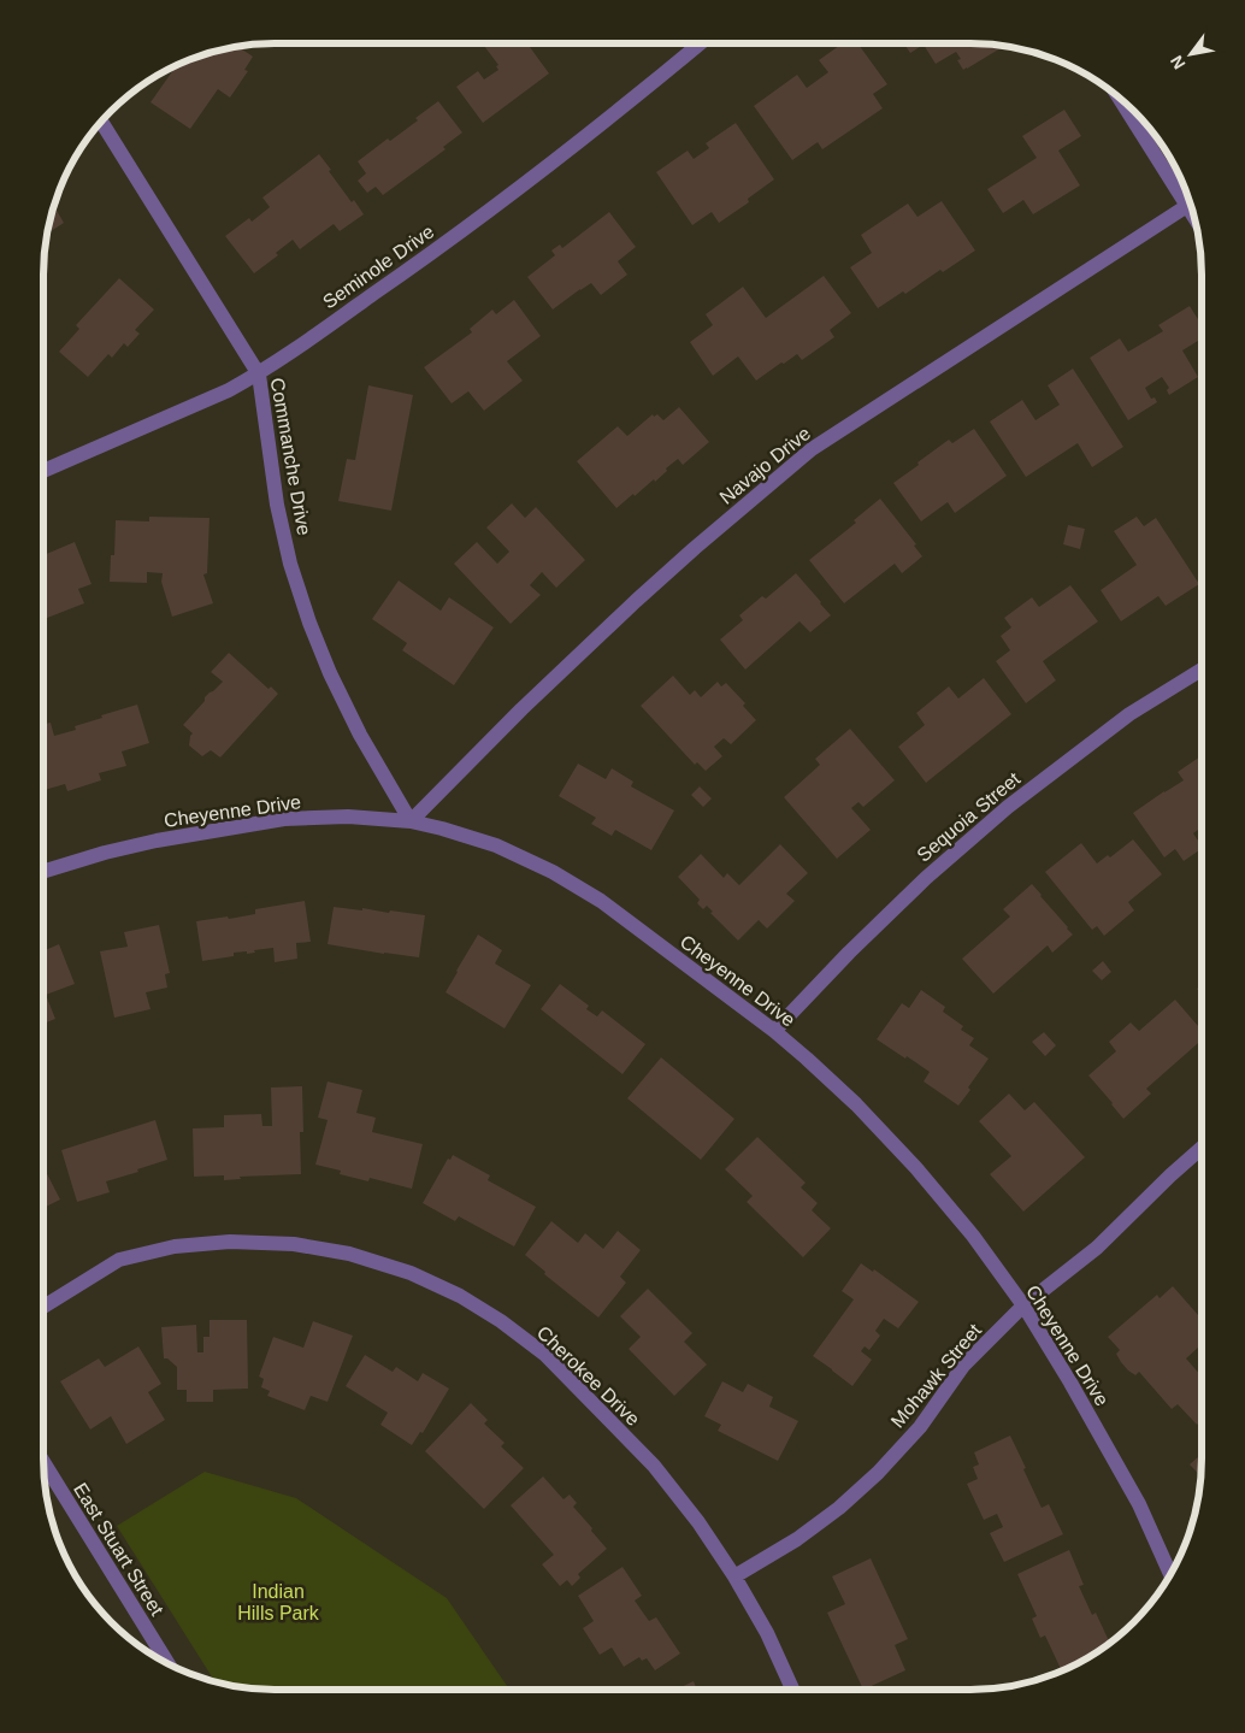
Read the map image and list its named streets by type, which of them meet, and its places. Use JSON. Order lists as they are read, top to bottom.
{
  "streets": {
    "street": [
      "Seminole Drive",
      "Commanche Drive",
      "Navajo Drive",
      "Cheyenne Drive",
      "Sequoia Street",
      "Cherokee Drive",
      "Mohawk Street",
      "East Stuart Street"
    ]
  },
  "crossings": [
    ["Seminole Drive", "Commanche Drive"],
    ["Commanche Drive", "Navajo Drive"],
    ["Commanche Drive", "Cheyenne Drive"],
    ["Navajo Drive", "Cheyenne Drive"],
    ["Cheyenne Drive", "Sequoia Street"],
    ["Cheyenne Drive", "Mohawk Street"],
    ["Cherokee Drive", "Mohawk Street"]
  ],
  "parks": ["Indian Hills Park"],
  "north": "bottom left"
}
